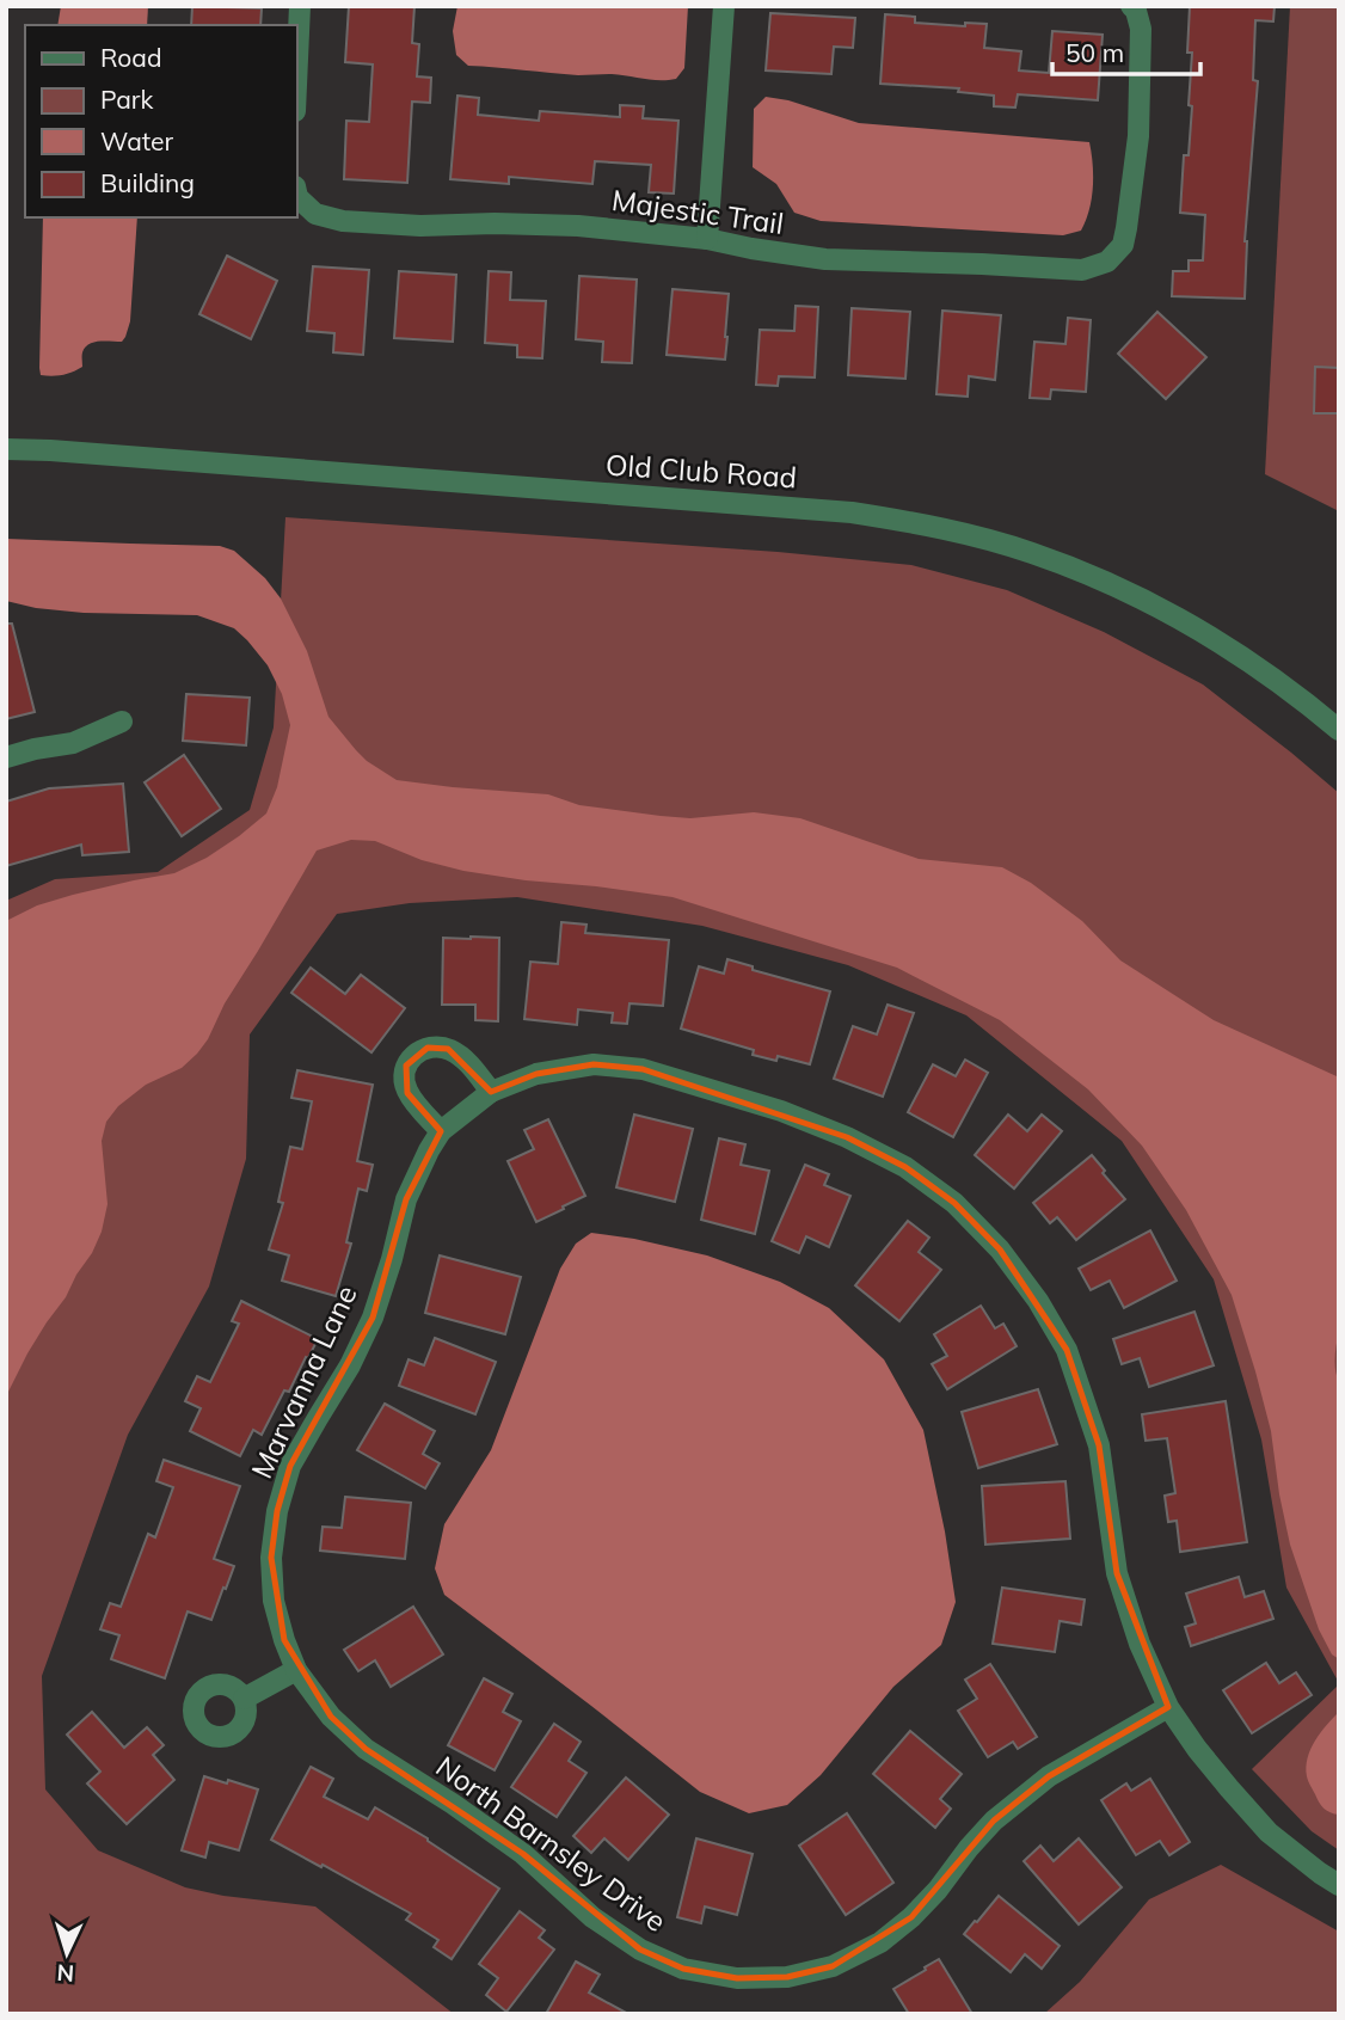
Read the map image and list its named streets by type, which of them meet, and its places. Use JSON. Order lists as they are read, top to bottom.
{
  "streets": {
    "street": [
      "Majestic Trail",
      "Old Club Road",
      "Marvanna Lane",
      "North Barnsley Drive"
    ]
  },
  "crossings": [
    ["Marvanna Lane", "North Barnsley Drive"]
  ],
  "legend": [
    "Road",
    "Park",
    "Water",
    "Building"
  ],
  "scale_bar": "50 m",
  "north": "bottom"
}
